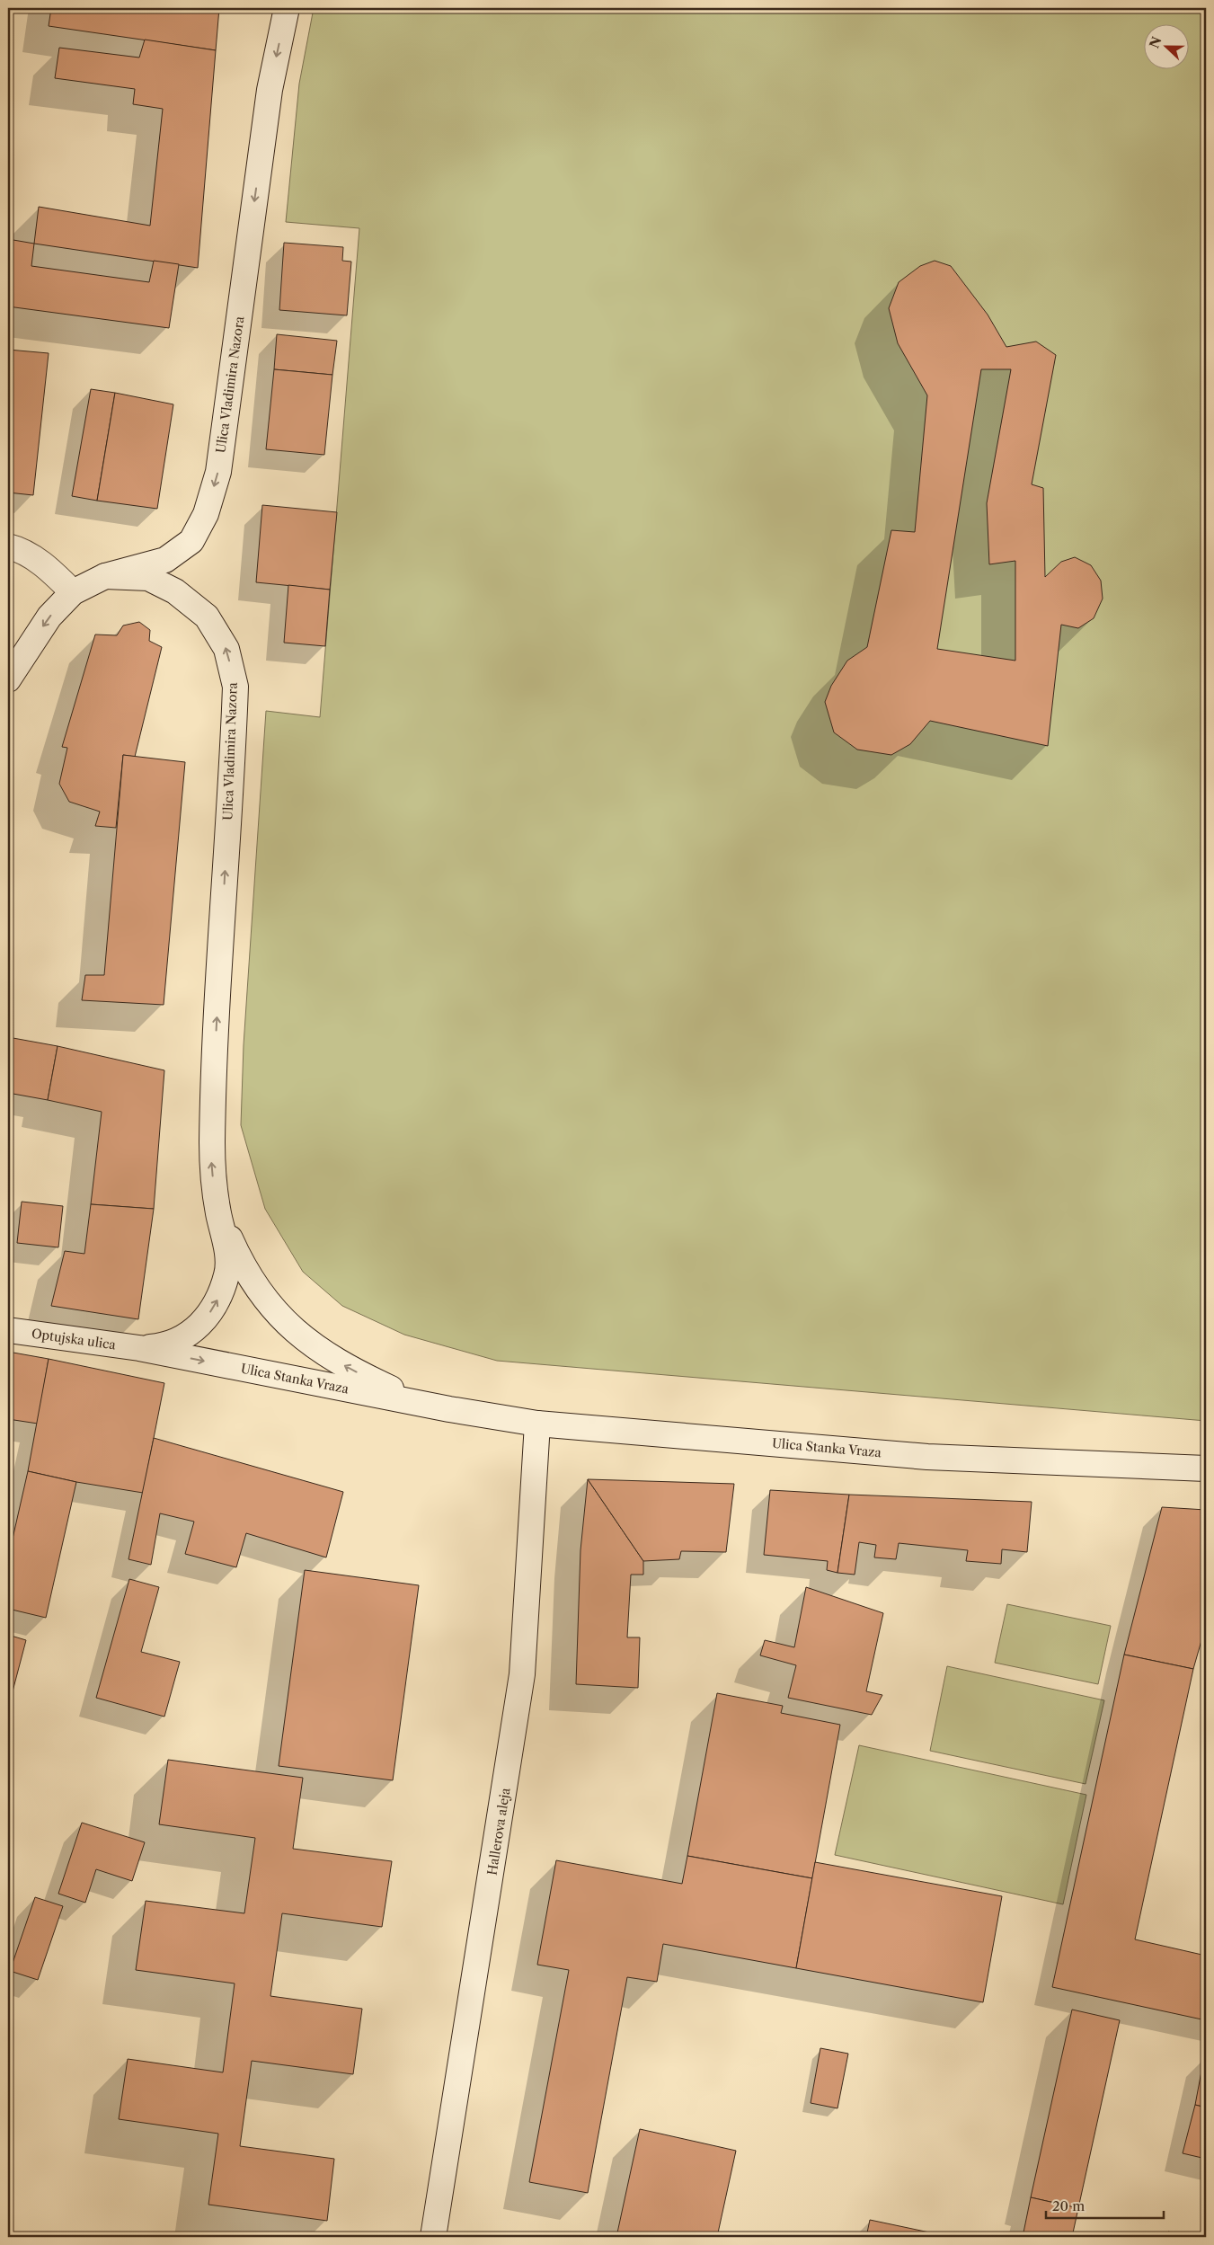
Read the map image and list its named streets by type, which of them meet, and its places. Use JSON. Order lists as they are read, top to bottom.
{
  "streets": {
    "main road": [
      "Ulica Vladimira Nazora",
      "Optujska ulica",
      "Ulica Stanka Vraza",
      "Hallerova aleja"
    ]
  },
  "crossings": [
    ["Ulica Vladimira Nazora", "Ulica Stanka Vraza"],
    ["Optujska ulica", "Ulica Stanka Vraza"],
    ["Ulica Stanka Vraza", "Hallerova aleja"]
  ],
  "scale_bar": "20 m",
  "north": "left"
}
